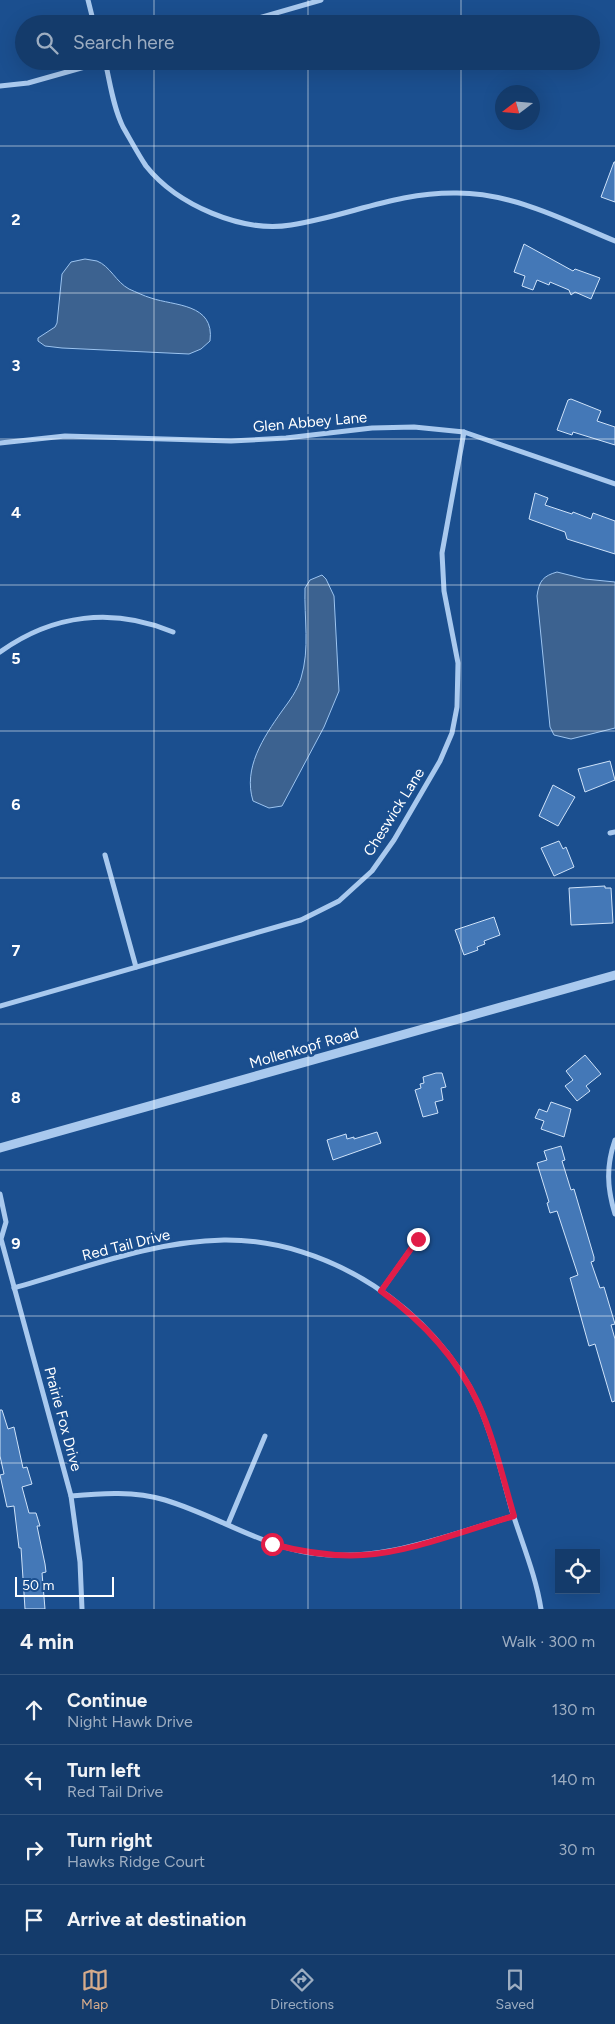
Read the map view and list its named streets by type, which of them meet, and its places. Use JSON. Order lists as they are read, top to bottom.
{
  "streets": {
    "street": [
      "Glen Abbey Lane",
      "Cheswick Lane",
      "Mollenkopf Road",
      "Red Tail Drive",
      "Prairie Fox Drive"
    ]
  },
  "crossings": [
    ["Glen Abbey Lane", "Cheswick Lane"],
    ["Red Tail Drive", "Prairie Fox Drive"]
  ],
  "scale_bar": "50 m",
  "north": "left",
  "page": {
    "search": "Search here",
    "scale": "50 m",
    "heading": ["4 min", "Walk · 300 m"],
    "list": [
      ["Continue", "Night Hawk Drive", "130 m"],
      ["Turn left", "Red Tail Drive", "140 m"],
      ["Turn right", "Hawks Ridge Court", "30 m"],
      "Arrive at destination"
    ],
    "nav": ["Map", "Directions", "Saved"]
  },
  "grid": {
    "rows": [
      "2",
      "3",
      "4",
      "5",
      "6",
      "7",
      "8",
      "9"
    ]
  }
}
